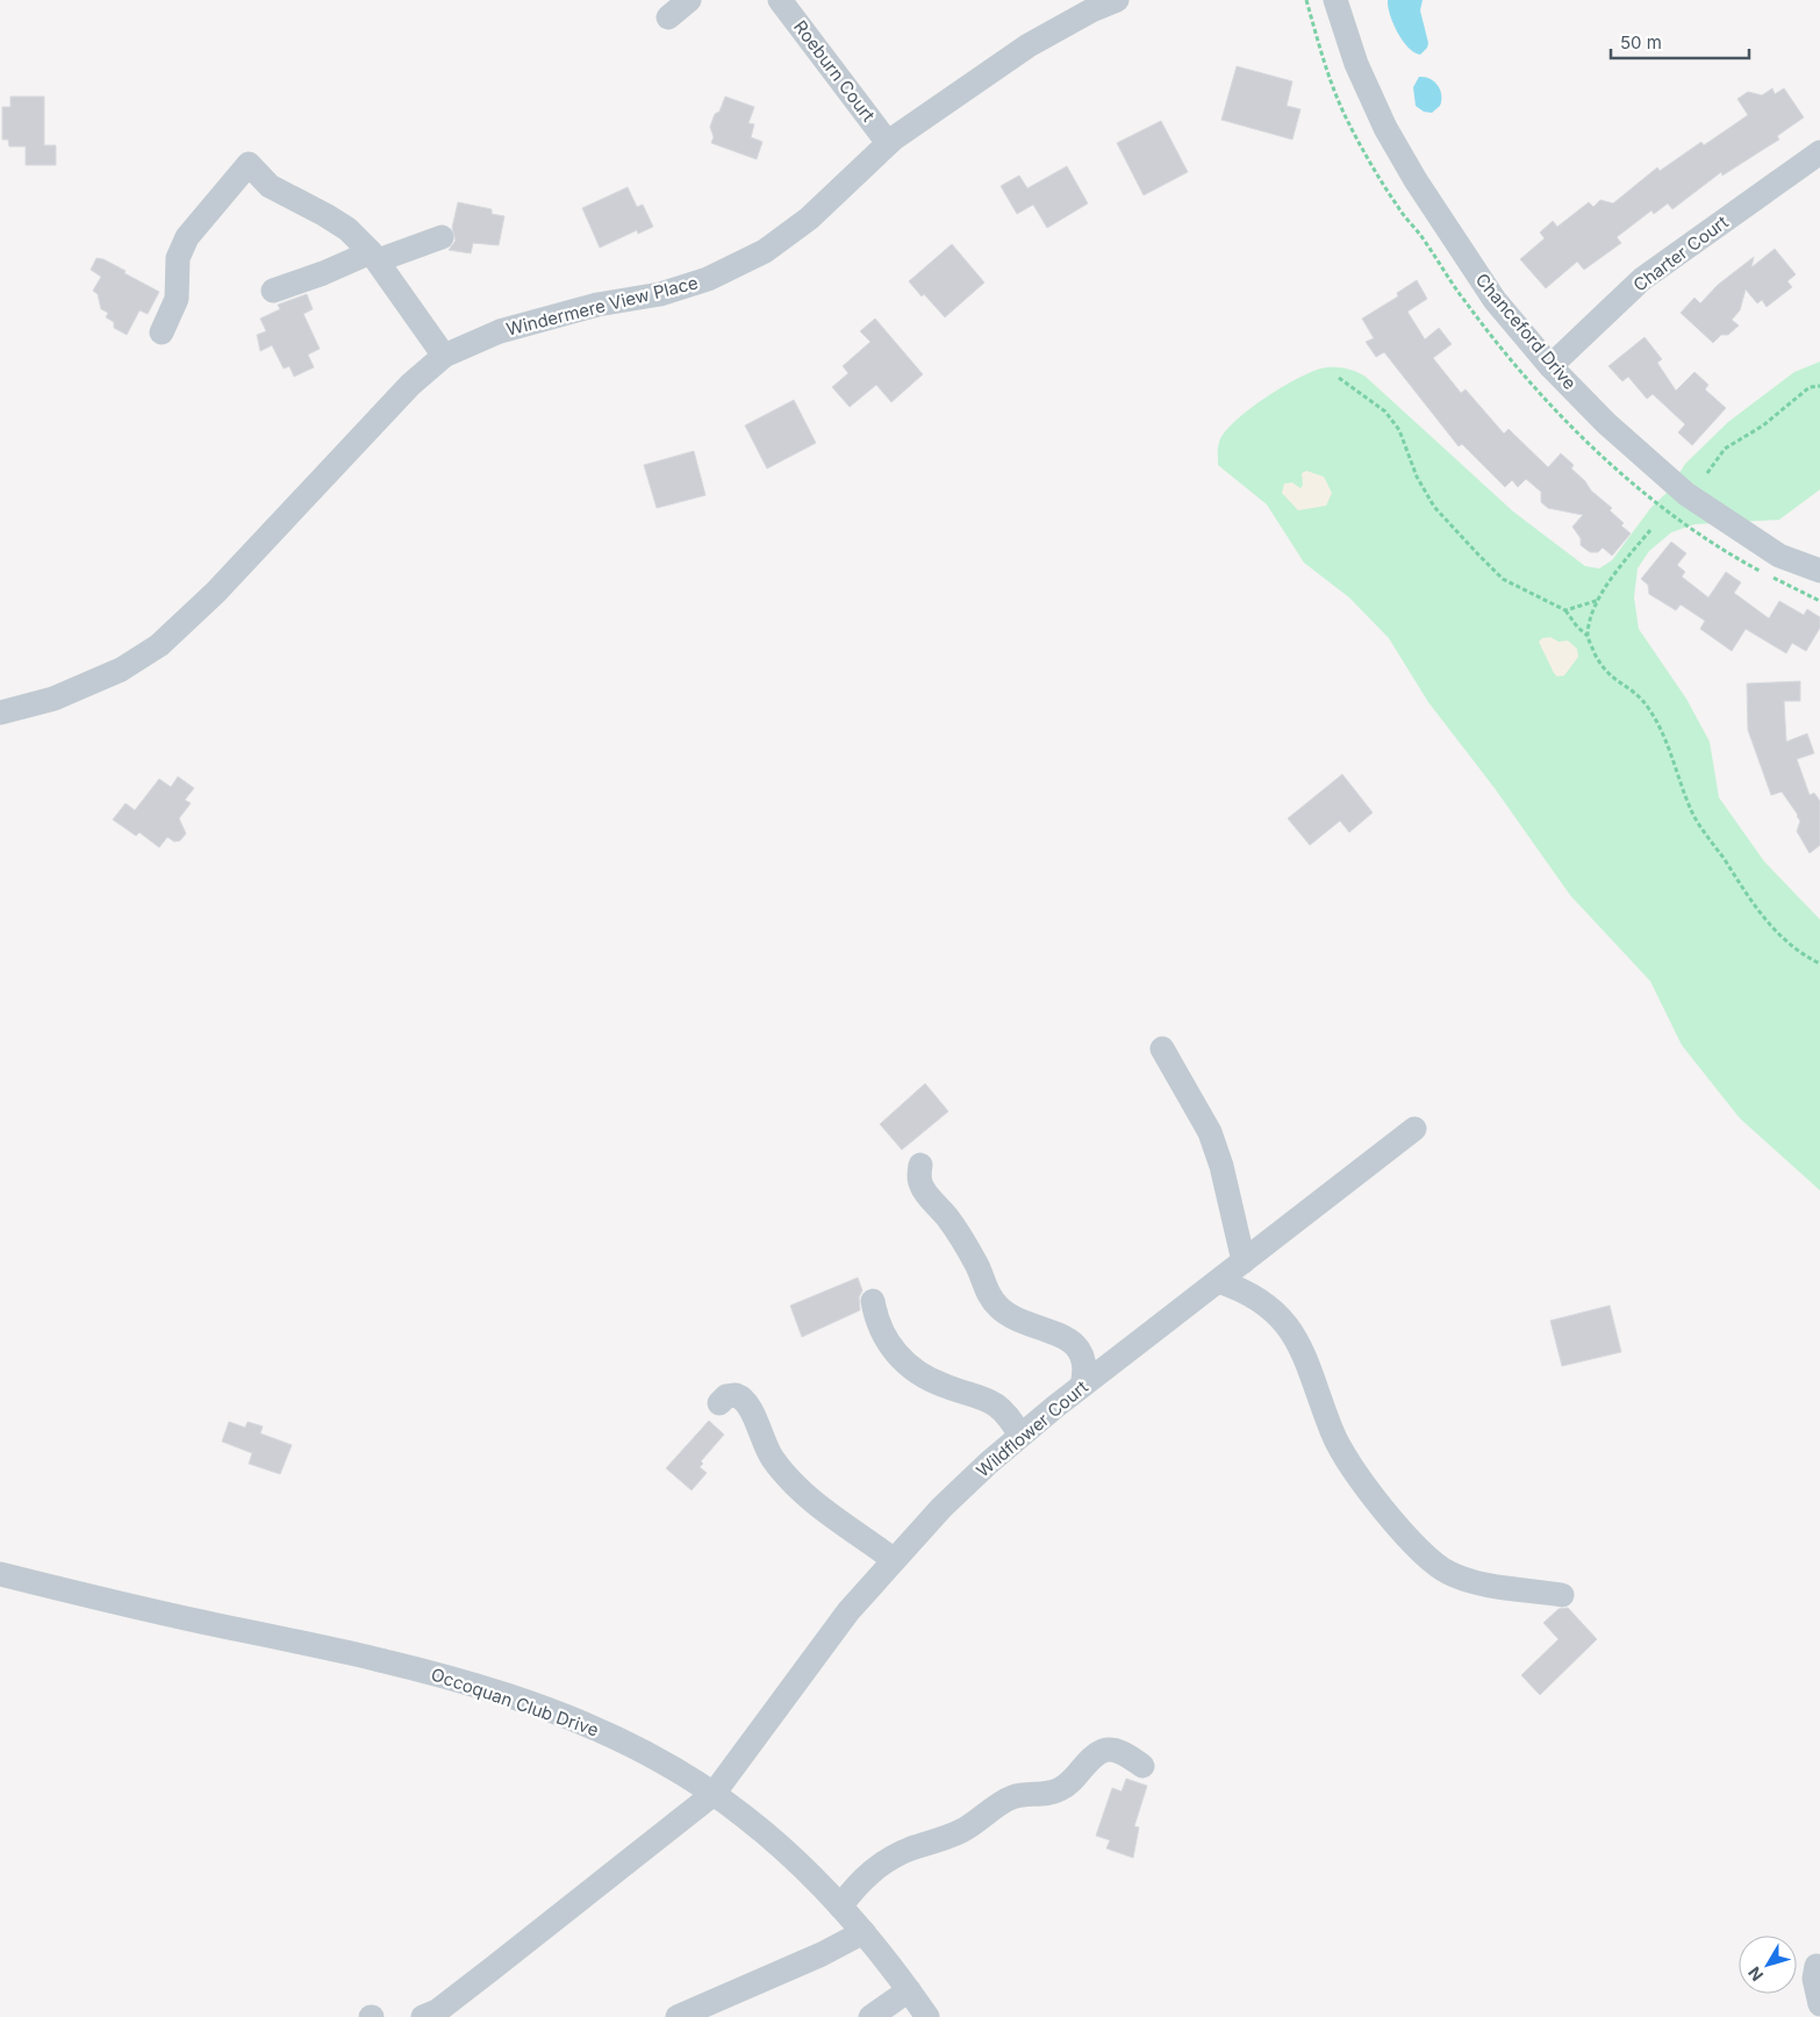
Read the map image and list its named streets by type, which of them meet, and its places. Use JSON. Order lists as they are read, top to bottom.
{
  "streets": {
    "street": [
      "Roeburn Court",
      "Charter Court",
      "Windermere View Place",
      "Chanceford Drive",
      "Wildflower Court",
      "Occoquan Club Drive"
    ]
  },
  "crossings": [
    ["Roeburn Court", "Windermere View Place"],
    ["Charter Court", "Chanceford Drive"],
    ["Wildflower Court", "Occoquan Club Drive"]
  ],
  "scale_bar": "50 m",
  "north": "bottom left"
}
